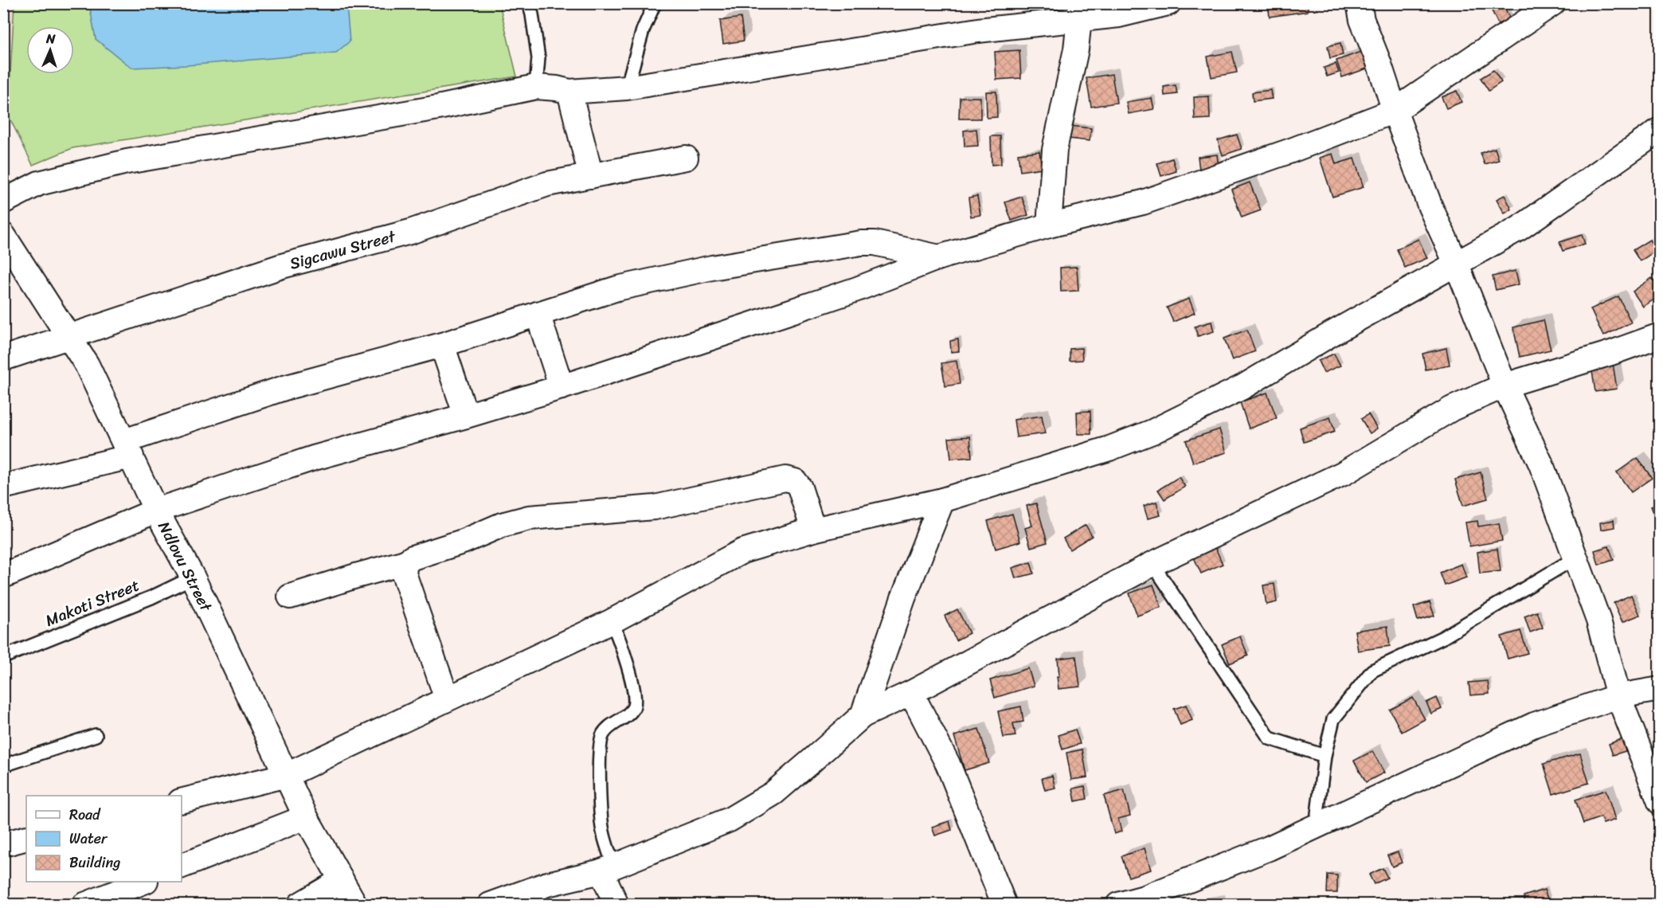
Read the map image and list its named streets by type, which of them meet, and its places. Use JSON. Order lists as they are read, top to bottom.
{
  "streets": {
    "street": ["Sigcawu Street", "Ndlovu Street"],
    "lane": ["Makoti Street"]
  },
  "crossings": [
    ["Sigcawu Street", "Ndlovu Street"],
    ["Ndlovu Street", "Makoti Street"]
  ],
  "legend": ["Road", "Water", "Building"],
  "north": "top"
}
